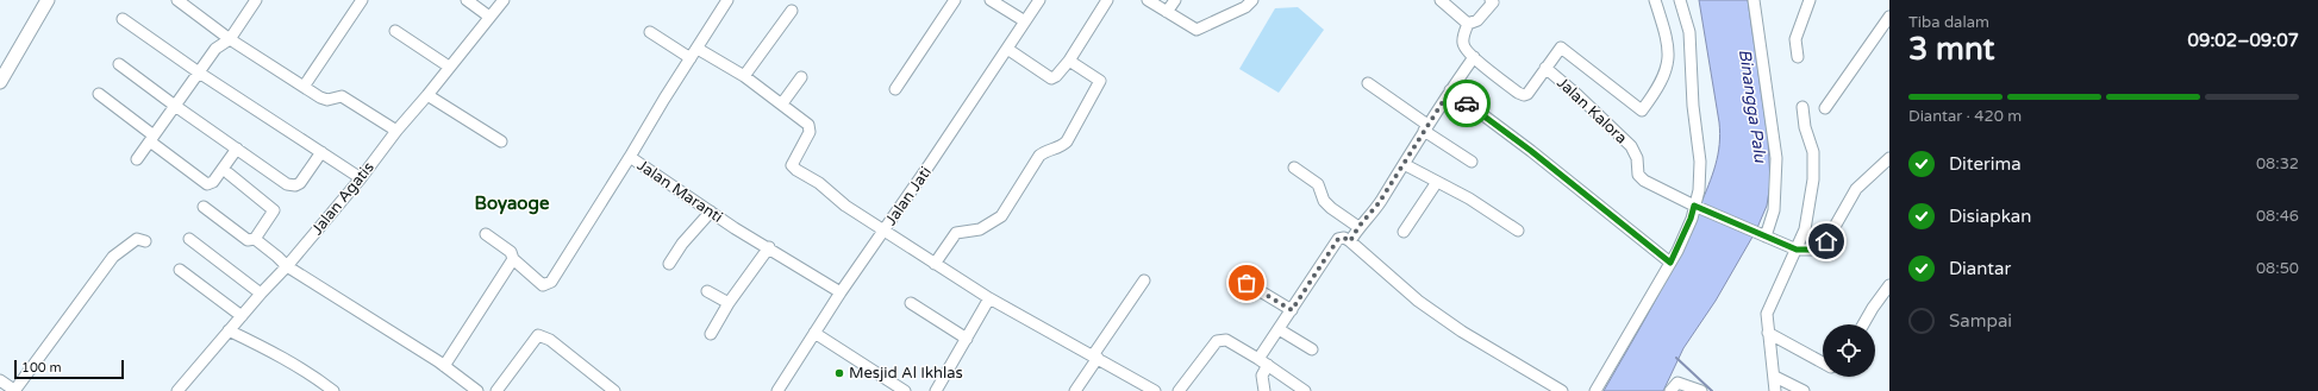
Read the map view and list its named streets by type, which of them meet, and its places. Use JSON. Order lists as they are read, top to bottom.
{
  "streets": {
    "street": [
      "Jalan Kalora",
      "Jalan Maranti",
      "Jalan Jati",
      "Jalan Agatis"
    ]
  },
  "crossings": [
    ["Jalan Maranti", "Jalan Jati"]
  ],
  "districts": ["Boyaoge"],
  "water": ["Binangga Palu"],
  "places": ["Mesjid Al Ikhlas"],
  "scale_bar": "100 m",
  "page": {
    "heading": ["3 mnt", "Tiba dalam", "09:02–09:07"],
    "bar": "Diantar · 420 m",
    "list": [
      ["Diterima", "08:32"],
      ["Disiapkan", "08:46"],
      ["Diantar", "08:50"],
      "Sampai"
    ],
    "scale": "100 m"
  }
}
